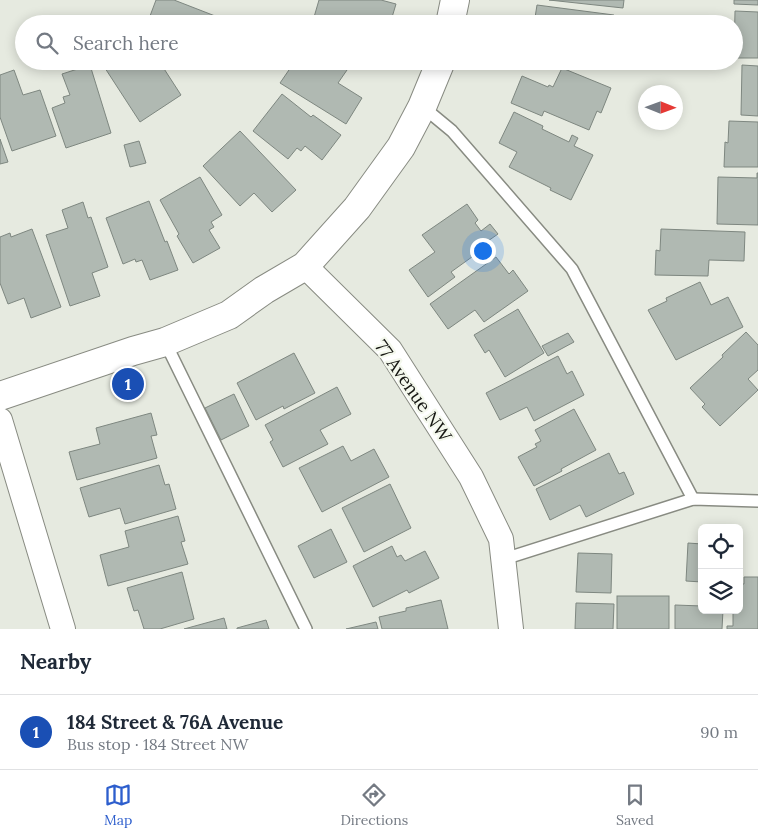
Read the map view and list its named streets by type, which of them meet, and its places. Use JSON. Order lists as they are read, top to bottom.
{
  "streets": {
    "street": ["77 Avenue NW"]
  },
  "north": "right",
  "page": {
    "search": "Search here",
    "pins": "1",
    "heading": "Nearby",
    "list": [
      {
        "mark": "1",
        "name": "184 Street & 76A Avenue",
        "note": "Bus stop · 184 Street NW",
        "value": "90 m"
      }
    ],
    "nav": ["Map", "Directions", "Saved"]
  }
}
